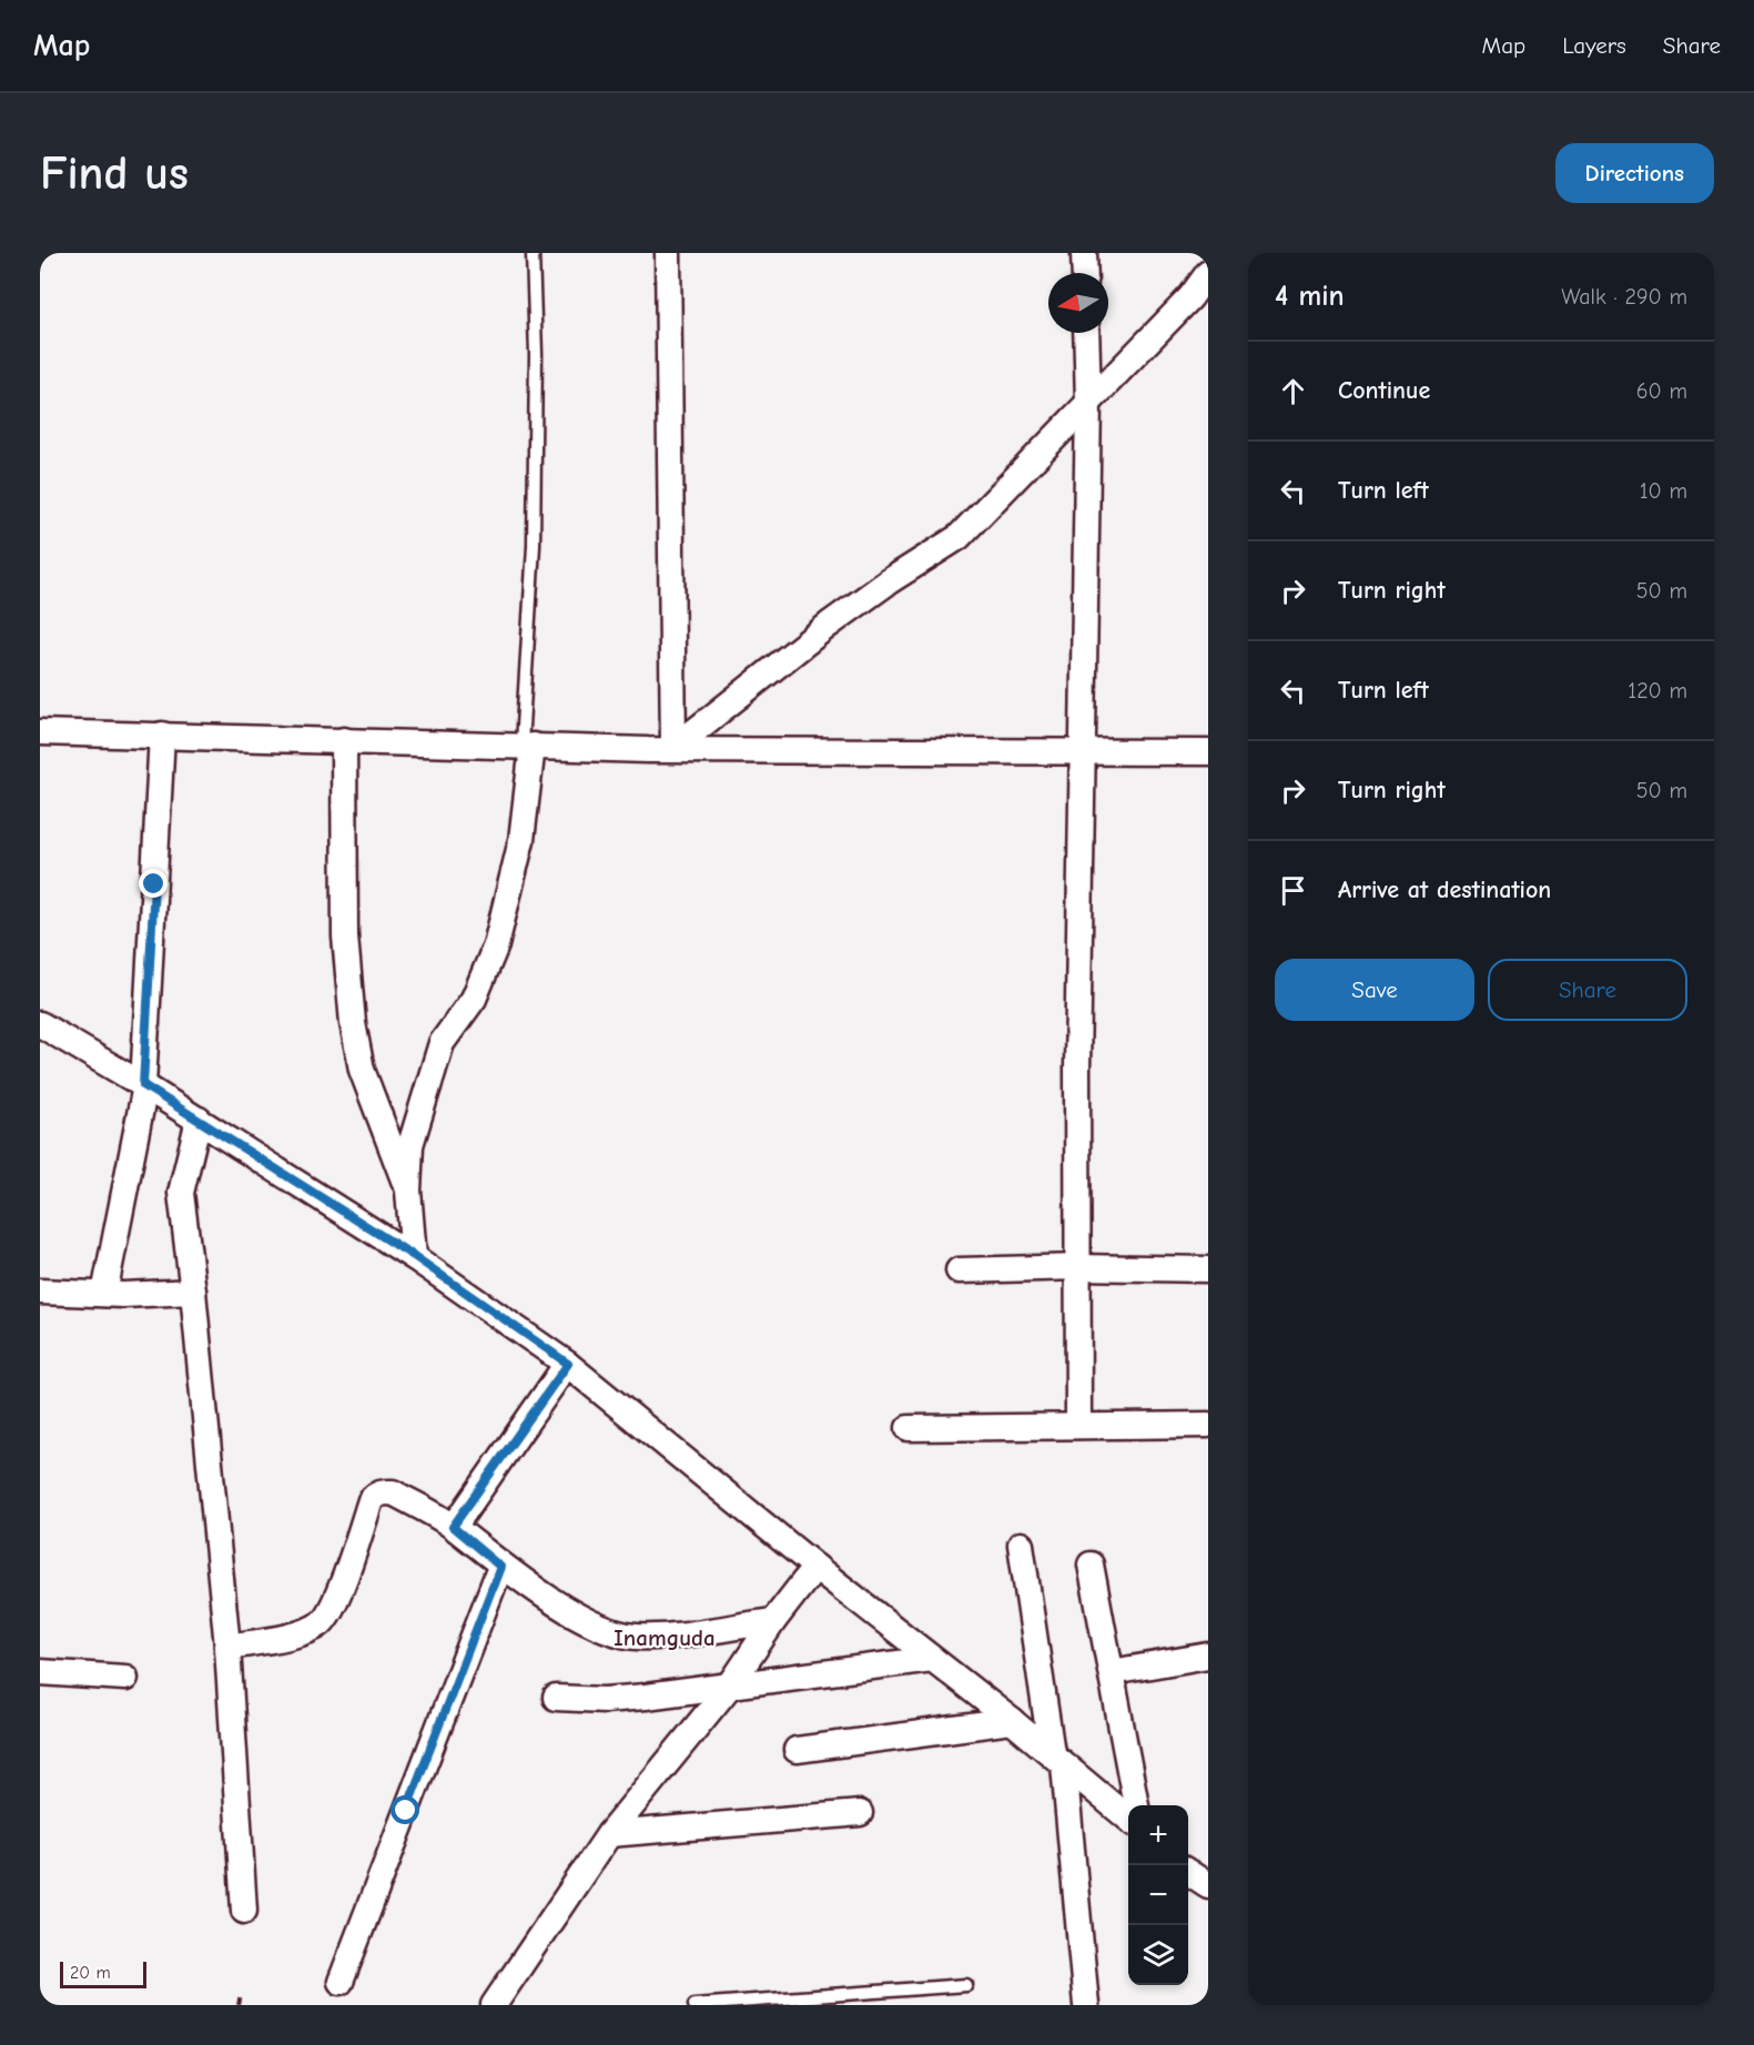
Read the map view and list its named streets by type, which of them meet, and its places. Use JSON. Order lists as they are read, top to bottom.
{
  "districts": ["Inamguda"],
  "scale_bar": "20 m",
  "north": "left",
  "page": {
    "header": "Map",
    "nav": ["Map", "Layers", "Share"],
    "buttons": [
      "Directions",
      ["Save", "Share"]
    ],
    "title": "Find us",
    "heading": ["4 min", "Walk · 290 m"],
    "list": [
      ["Continue", "60 m"],
      ["Turn left", "10 m"],
      ["Turn right", "50 m"],
      ["Turn left", "120 m"],
      ["Turn right", "50 m"],
      "Arrive at destination"
    ],
    "map_buttons": ["+", "−"],
    "scale": "20 m"
  }
}
